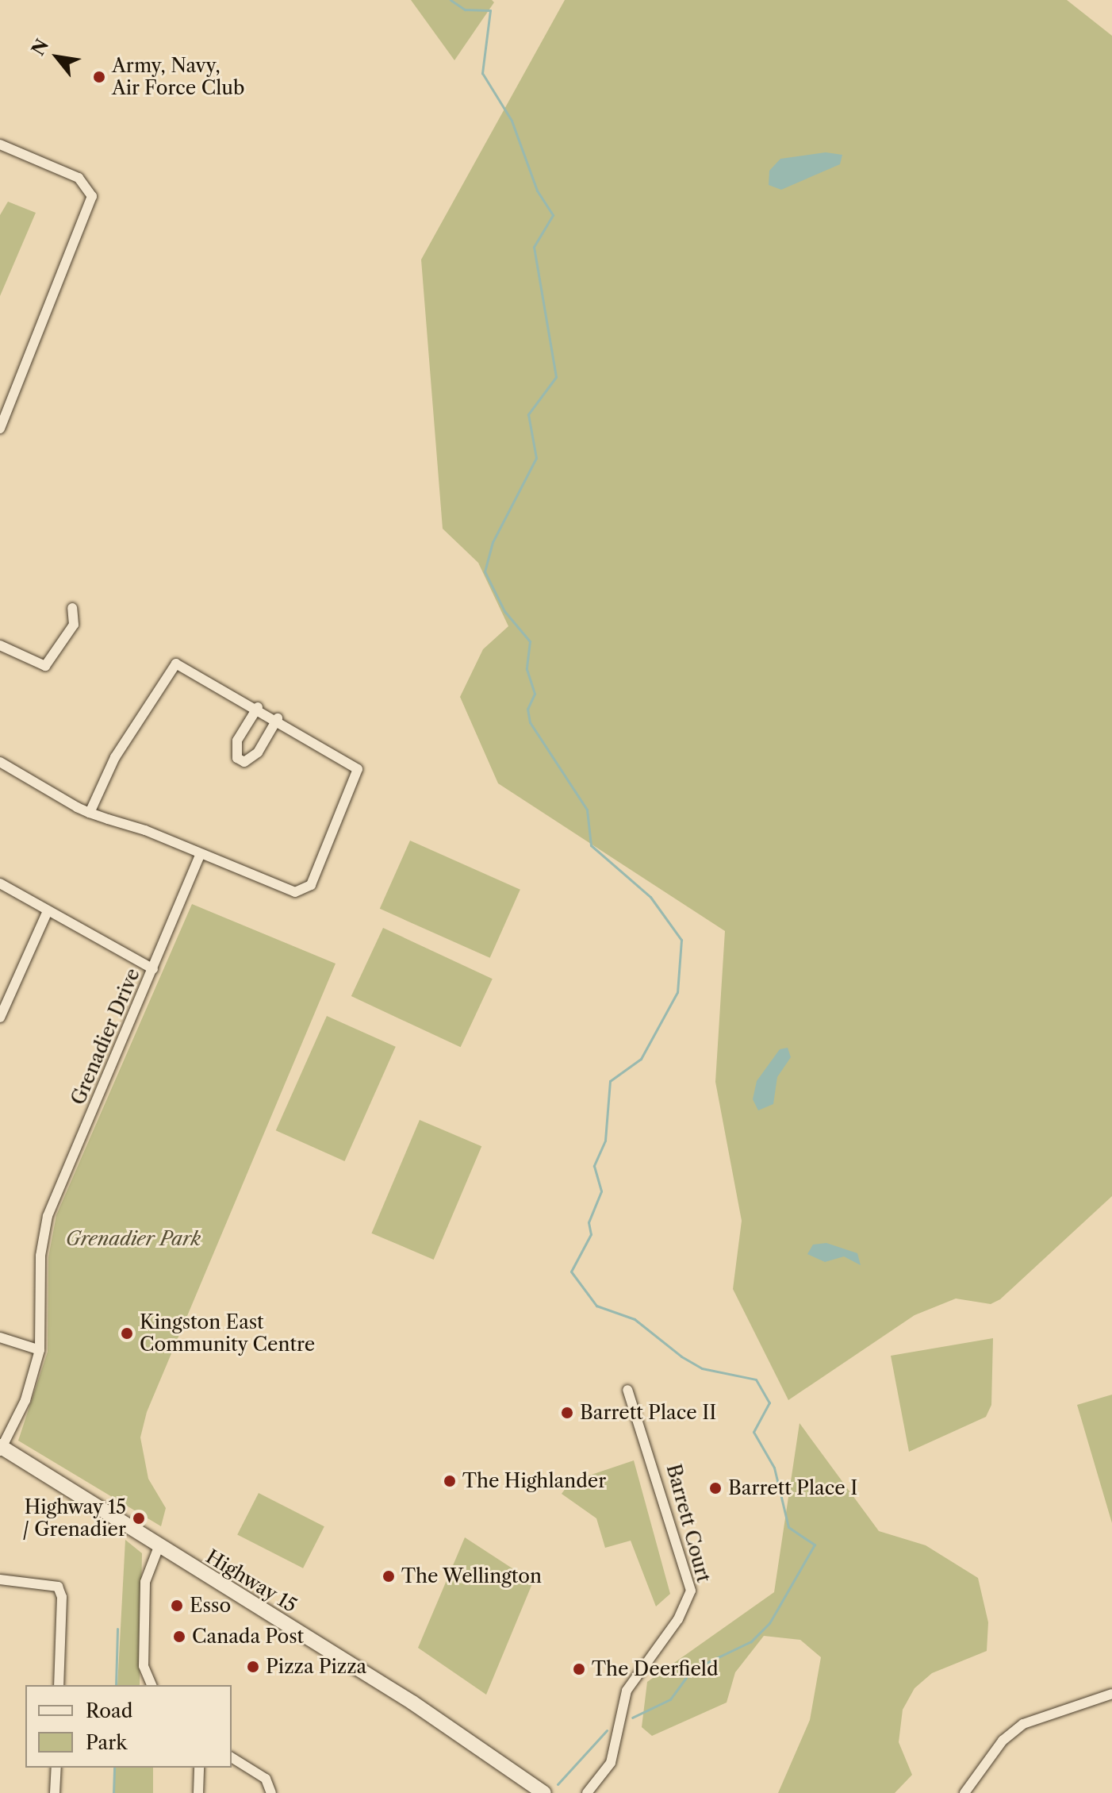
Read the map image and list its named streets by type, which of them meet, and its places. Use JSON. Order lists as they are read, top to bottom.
{
  "streets": {
    "main road": ["Highway 15"],
    "street": ["Grenadier Drive", "Barrett Court"]
  },
  "crossings": [
    ["Grenadier Drive", "Highway 15"]
  ],
  "parks": ["Grenadier Park"],
  "places": [
    "Army, Navy, Air Force Club",
    "Kingston East Community Centre",
    "Barrett Place II",
    "The Highlander",
    "Barrett Place I",
    "Highway 15 / Grenadier",
    "The Wellington",
    "Esso",
    "Canada Post",
    "Pizza Pizza",
    "The Deerfield"
  ],
  "legend": ["Road", "Park"],
  "north": "top left"
}
